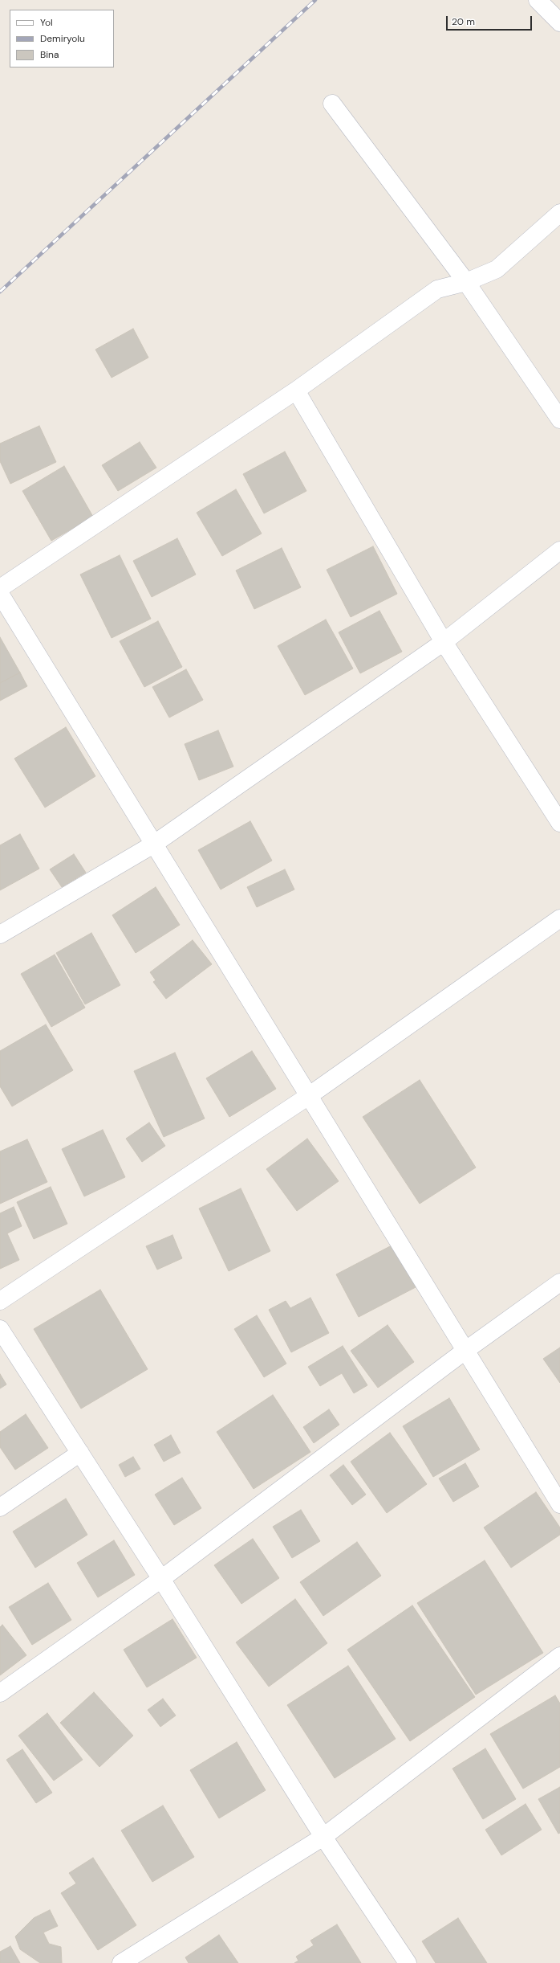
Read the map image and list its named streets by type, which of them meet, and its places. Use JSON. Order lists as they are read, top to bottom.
{
  "legend": ["Yol", "Demiryolu", "Bina"],
  "scale_bar": "20 m"
}
